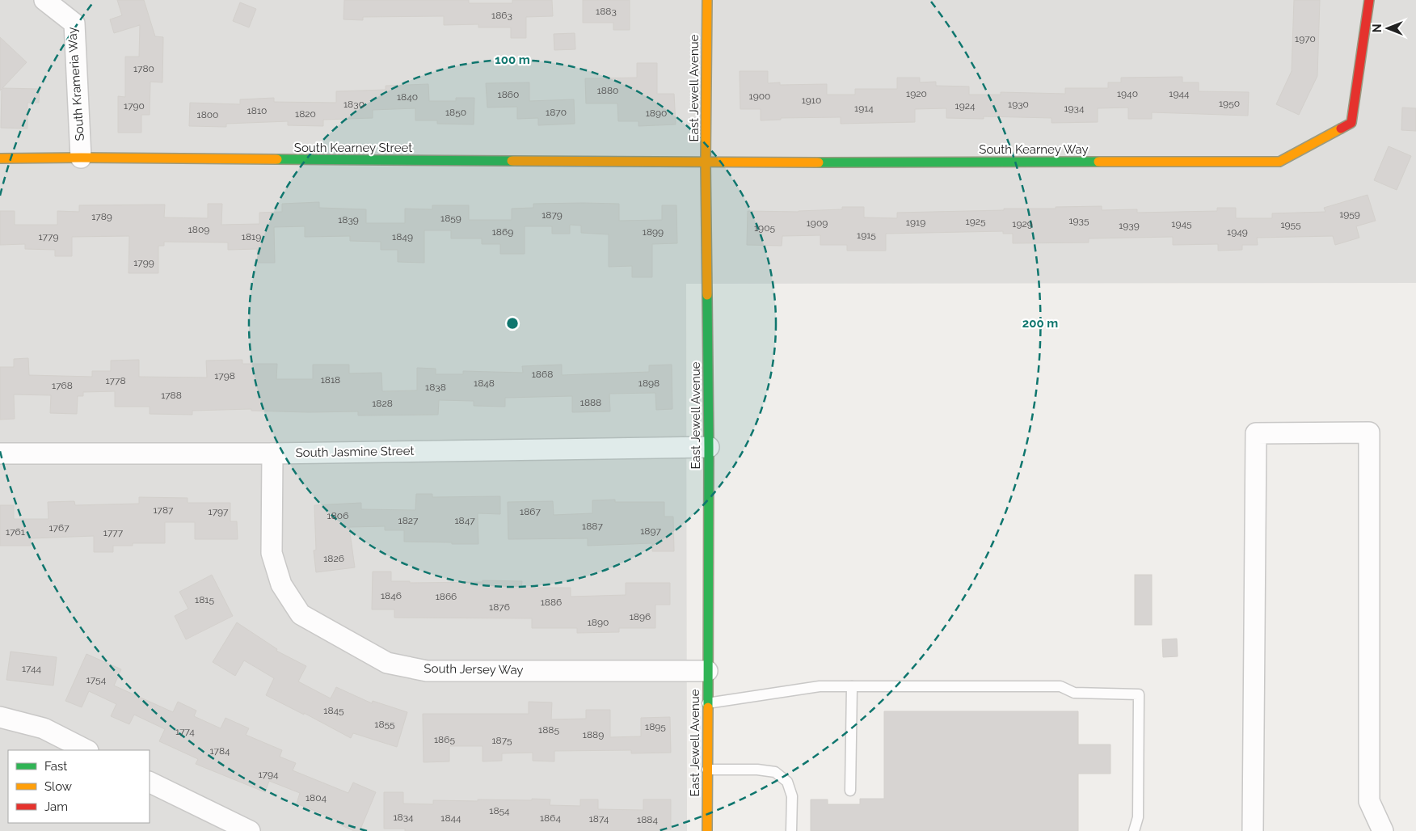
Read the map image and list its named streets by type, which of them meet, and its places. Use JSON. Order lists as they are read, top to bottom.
{
  "streets": {
    "street": [
      "South Krameria Way",
      "East Jewell Avenue",
      "South Kearney Street",
      "South Kearney Way",
      "South Jasmine Street",
      "South Jersey Way"
    ]
  },
  "crossings": [
    ["South Krameria Way", "South Kearney Street"],
    ["East Jewell Avenue", "South Kearney Street"],
    ["East Jewell Avenue", "South Kearney Way"],
    ["East Jewell Avenue", "South Jasmine Street"],
    ["East Jewell Avenue", "South Jersey Way"],
    ["South Kearney Street", "South Kearney Way"],
    ["South Jasmine Street", "South Jersey Way"]
  ],
  "house_numbers": [
    "1883",
    "1863",
    "1970",
    "1780",
    "1880",
    "1920",
    "1940",
    "1944",
    "1860",
    "1900",
    "1840",
    "1910",
    "1950",
    "1830",
    "1930",
    "1790",
    "1924",
    "1914",
    "1934",
    "1810",
    "1850",
    "1870",
    "1890",
    "1820",
    "1800",
    "1959",
    "1879",
    "1789",
    "1859",
    "1839",
    "1935",
    "1925",
    "1919",
    "1909",
    "1929",
    "1945",
    "1955",
    "1939",
    "1905",
    "1809",
    "1869",
    "1899",
    "1949",
    "1915",
    "1779",
    "1819",
    "1849",
    "1799",
    "1868",
    "1798",
    "1818",
    "1778",
    "1848",
    "1898",
    "1768",
    "1838",
    "1788",
    "1888",
    "1828",
    "1787",
    "1797",
    "1867",
    "1806",
    "1827",
    "1847",
    "1887",
    "1767",
    "1897",
    "1761",
    "1777",
    "1826",
    "1846",
    "1866",
    "1815",
    "1886",
    "1876",
    "1896",
    "1890",
    "1744",
    "1754",
    "1845",
    "1855",
    "1895",
    "1885",
    "1774",
    "1889",
    "1865",
    "1875",
    "1784",
    "1794",
    "1804",
    "1854",
    "1834",
    "1844",
    "1864",
    "1874",
    "1884"
  ],
  "legend": ["Fast", "Slow", "Jam"],
  "north": "left",
  "rings": ["100 m", "200 m"]
}
